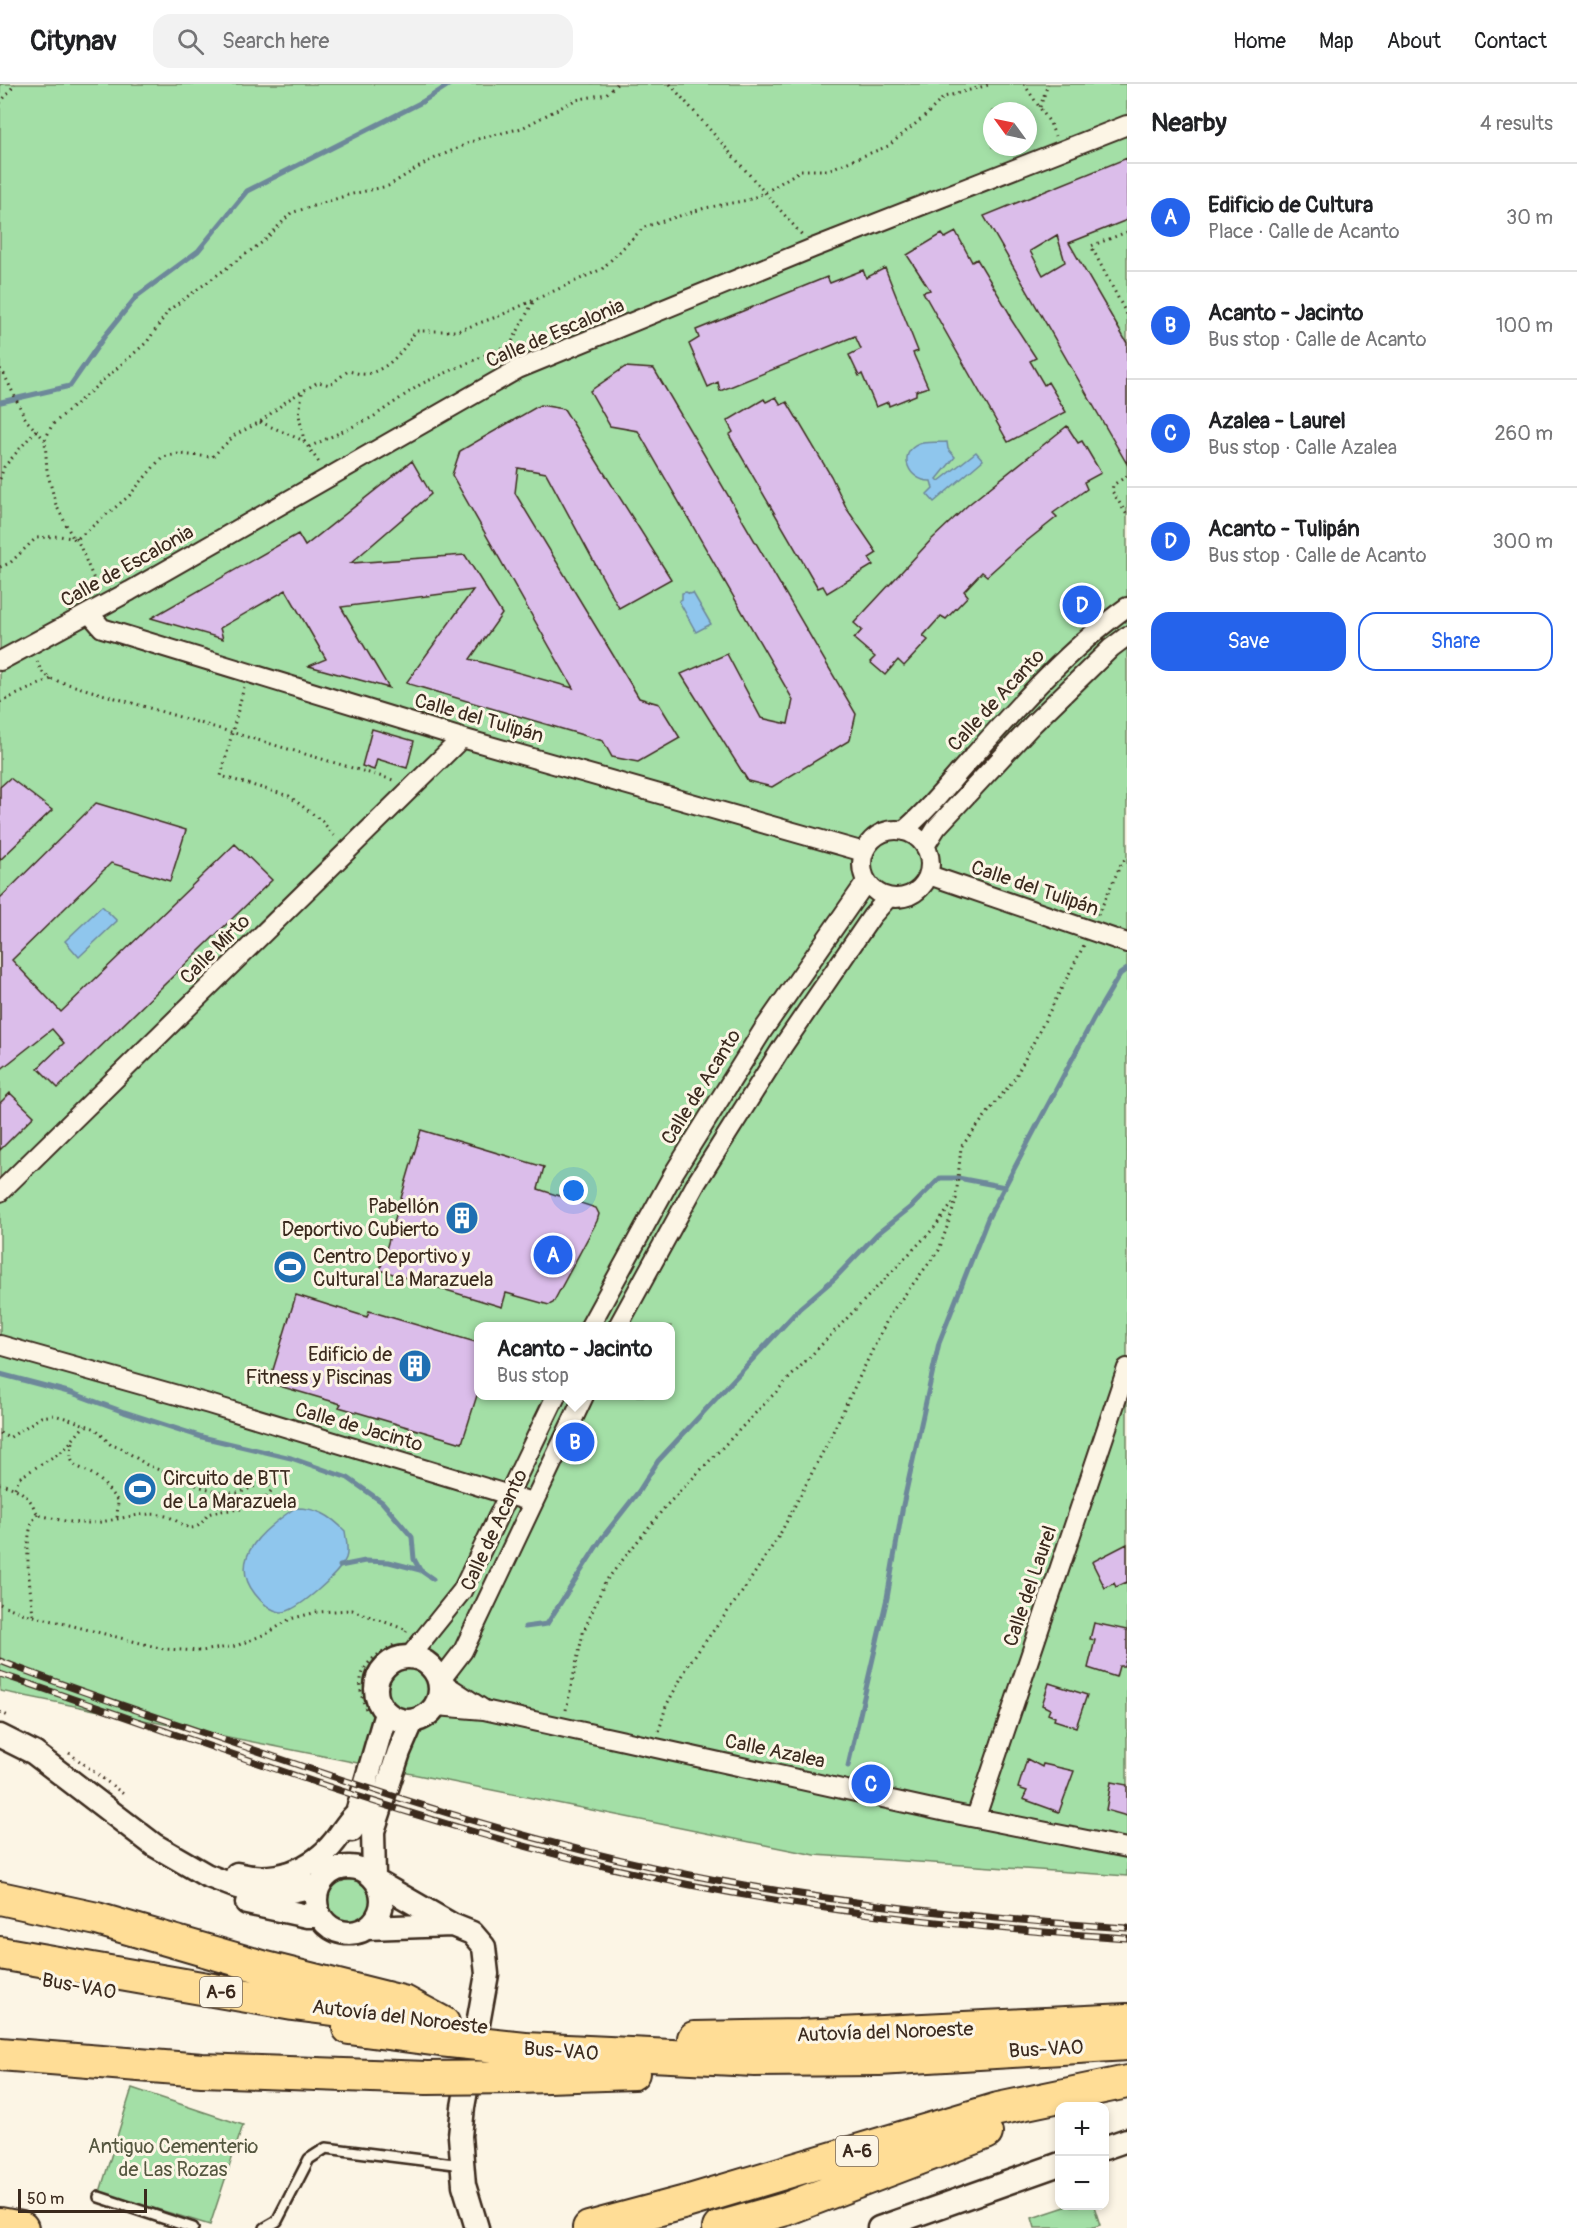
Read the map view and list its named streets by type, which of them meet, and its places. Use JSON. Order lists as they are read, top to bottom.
{
  "streets": {
    "highway": ["Bus-VAO", "A-6", "Autovía del Noroeste"],
    "street": [
      "Calle de Escalonia",
      "Calle de Acanto",
      "Calle del Tulipán",
      "Calle Mirto",
      "Calle de Jacinto",
      "Calle del Laurel",
      "Calle Azalea"
    ]
  },
  "crossings": [
    ["Calle de Escalonia", "Calle del Tulipán"],
    ["Calle de Acanto", "Calle del Tulipán"],
    ["Calle de Acanto", "Calle de Jacinto"],
    ["Calle de Acanto", "Calle Azalea"],
    ["Calle del Tulipán", "Calle Mirto"],
    ["Calle del Laurel", "Calle Azalea"],
    ["Bus-VAO", "Autovía del Noroeste"]
  ],
  "parks": ["Antiguo Cementerio de Las Rozas"],
  "places": {
    "building": ["Pabellón Deportivo Cubierto", "Edificio de Fitness y Piscinas"],
    "sports": ["Centro Deportivo y Cultural La Marazuela", "Circuito de BTT de La Marazuela"]
  },
  "scale_bar": "50 m",
  "north": "top left",
  "page": {
    "header": "Citynav",
    "search": "Search here",
    "nav": [
      "Home",
      "Map",
      "About",
      "Contact"
    ],
    "heading": ["Nearby", "4 results"],
    "list": [
      {
        "mark": "A",
        "name": "Edificio de Cultura",
        "note": "Place · Calle de Acanto",
        "value": "30 m"
      },
      {
        "mark": "B",
        "name": "Acanto - Jacinto",
        "note": "Bus stop · Calle de Acanto",
        "value": "100 m"
      },
      {
        "mark": "C",
        "name": "Azalea - Laurel",
        "note": "Bus stop · Calle Azalea",
        "value": "260 m"
      },
      {
        "mark": "D",
        "name": "Acanto - Tulipán",
        "note": "Bus stop · Calle de Acanto",
        "value": "300 m"
      }
    ],
    "pins": [
      "D",
      "A",
      "B",
      "C"
    ],
    "buttons": ["Save", "Share"],
    "popup": ["Acanto - Jacinto", "Bus stop"],
    "map_buttons": ["+", "−"],
    "scale": "50 m"
  }
}
